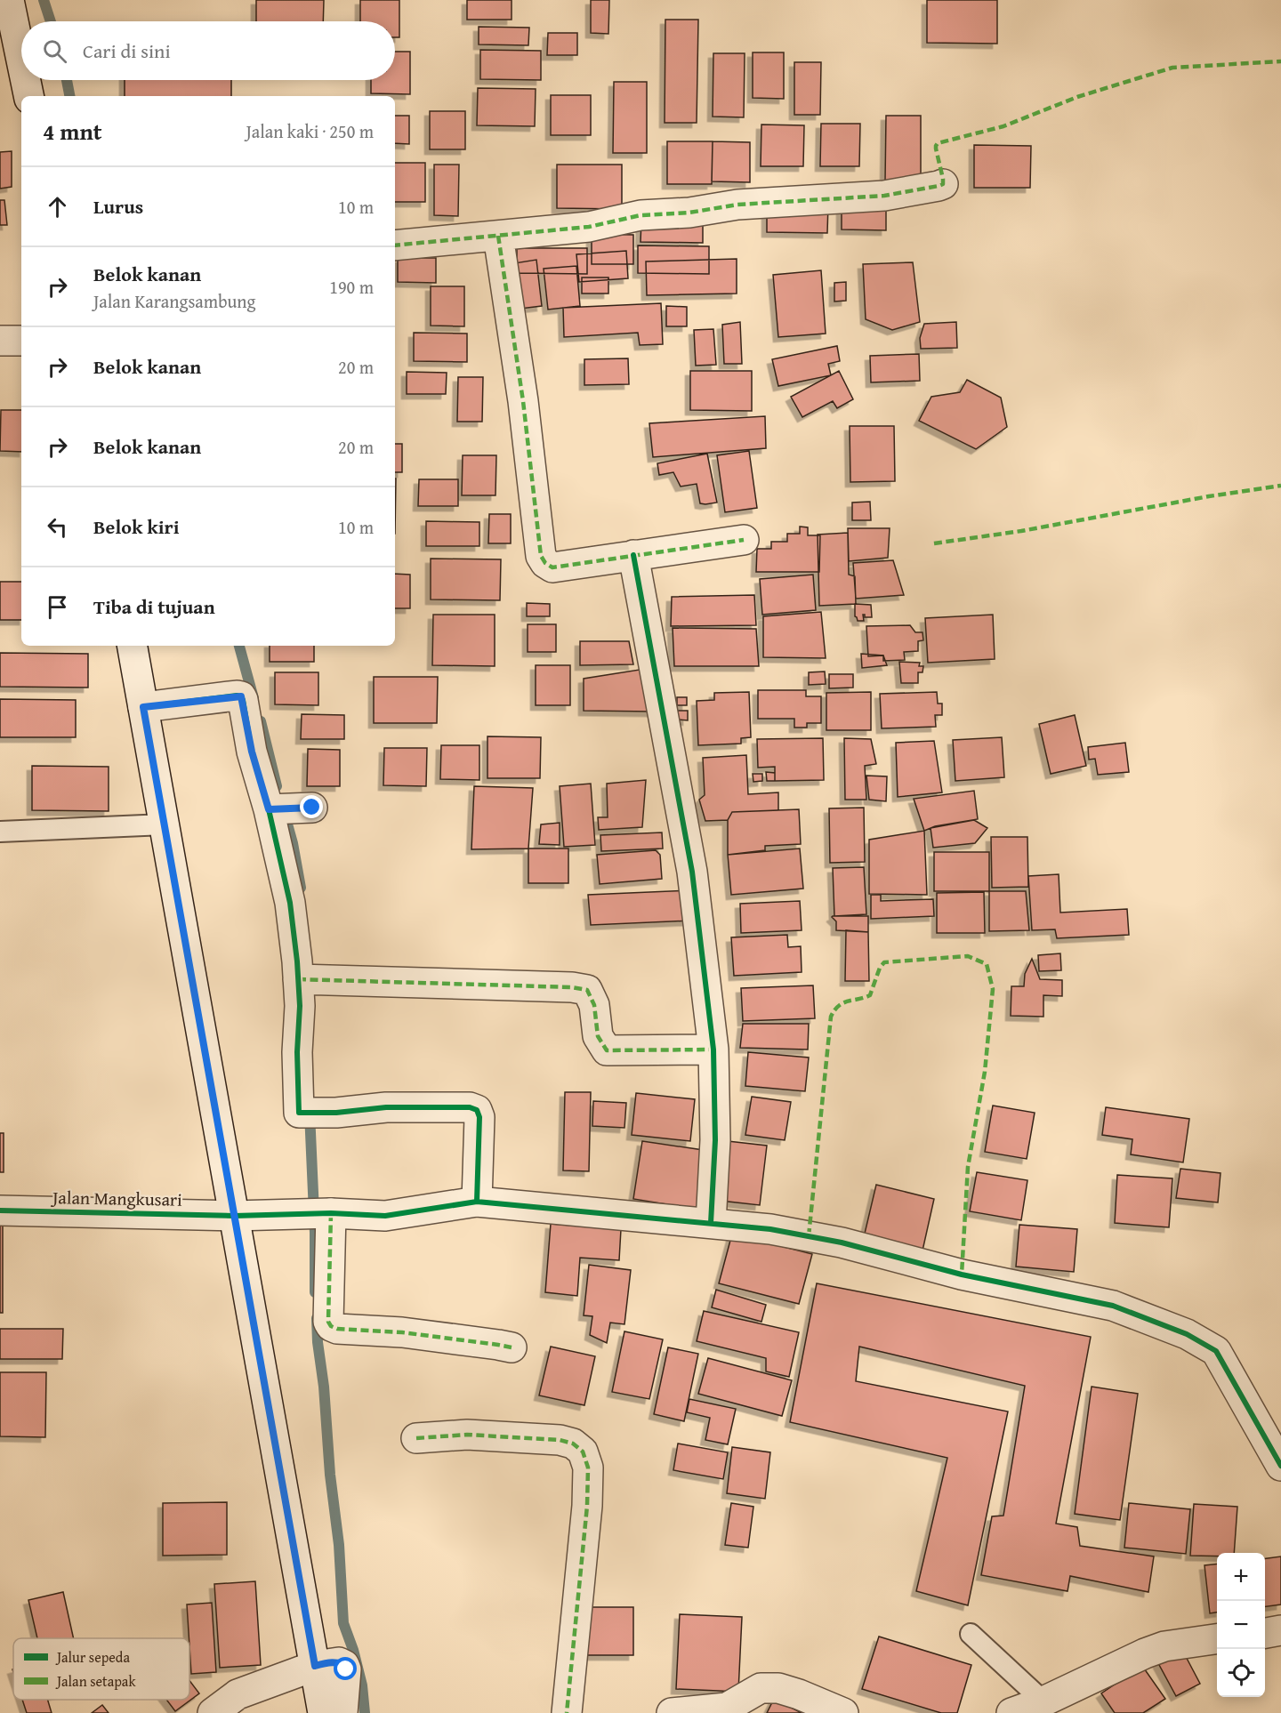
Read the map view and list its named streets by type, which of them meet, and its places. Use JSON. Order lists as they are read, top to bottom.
{
  "streets": {
    "street": ["Jalan Mangkusari"]
  },
  "legend": ["Jalur sepeda", "Jalan setapak"],
  "page": {
    "search": "Cari di sini",
    "heading": ["4 mnt", "Jalan kaki · 250 m"],
    "list": [
      ["Lurus", "10 m"],
      ["Belok kanan", "Jalan Karangsambung", "190 m"],
      ["Belok kanan", "20 m"],
      ["Belok kanan", "20 m"],
      ["Belok kiri", "10 m"],
      "Tiba di tujuan"
    ],
    "map_buttons": ["+", "−"]
  }
}
